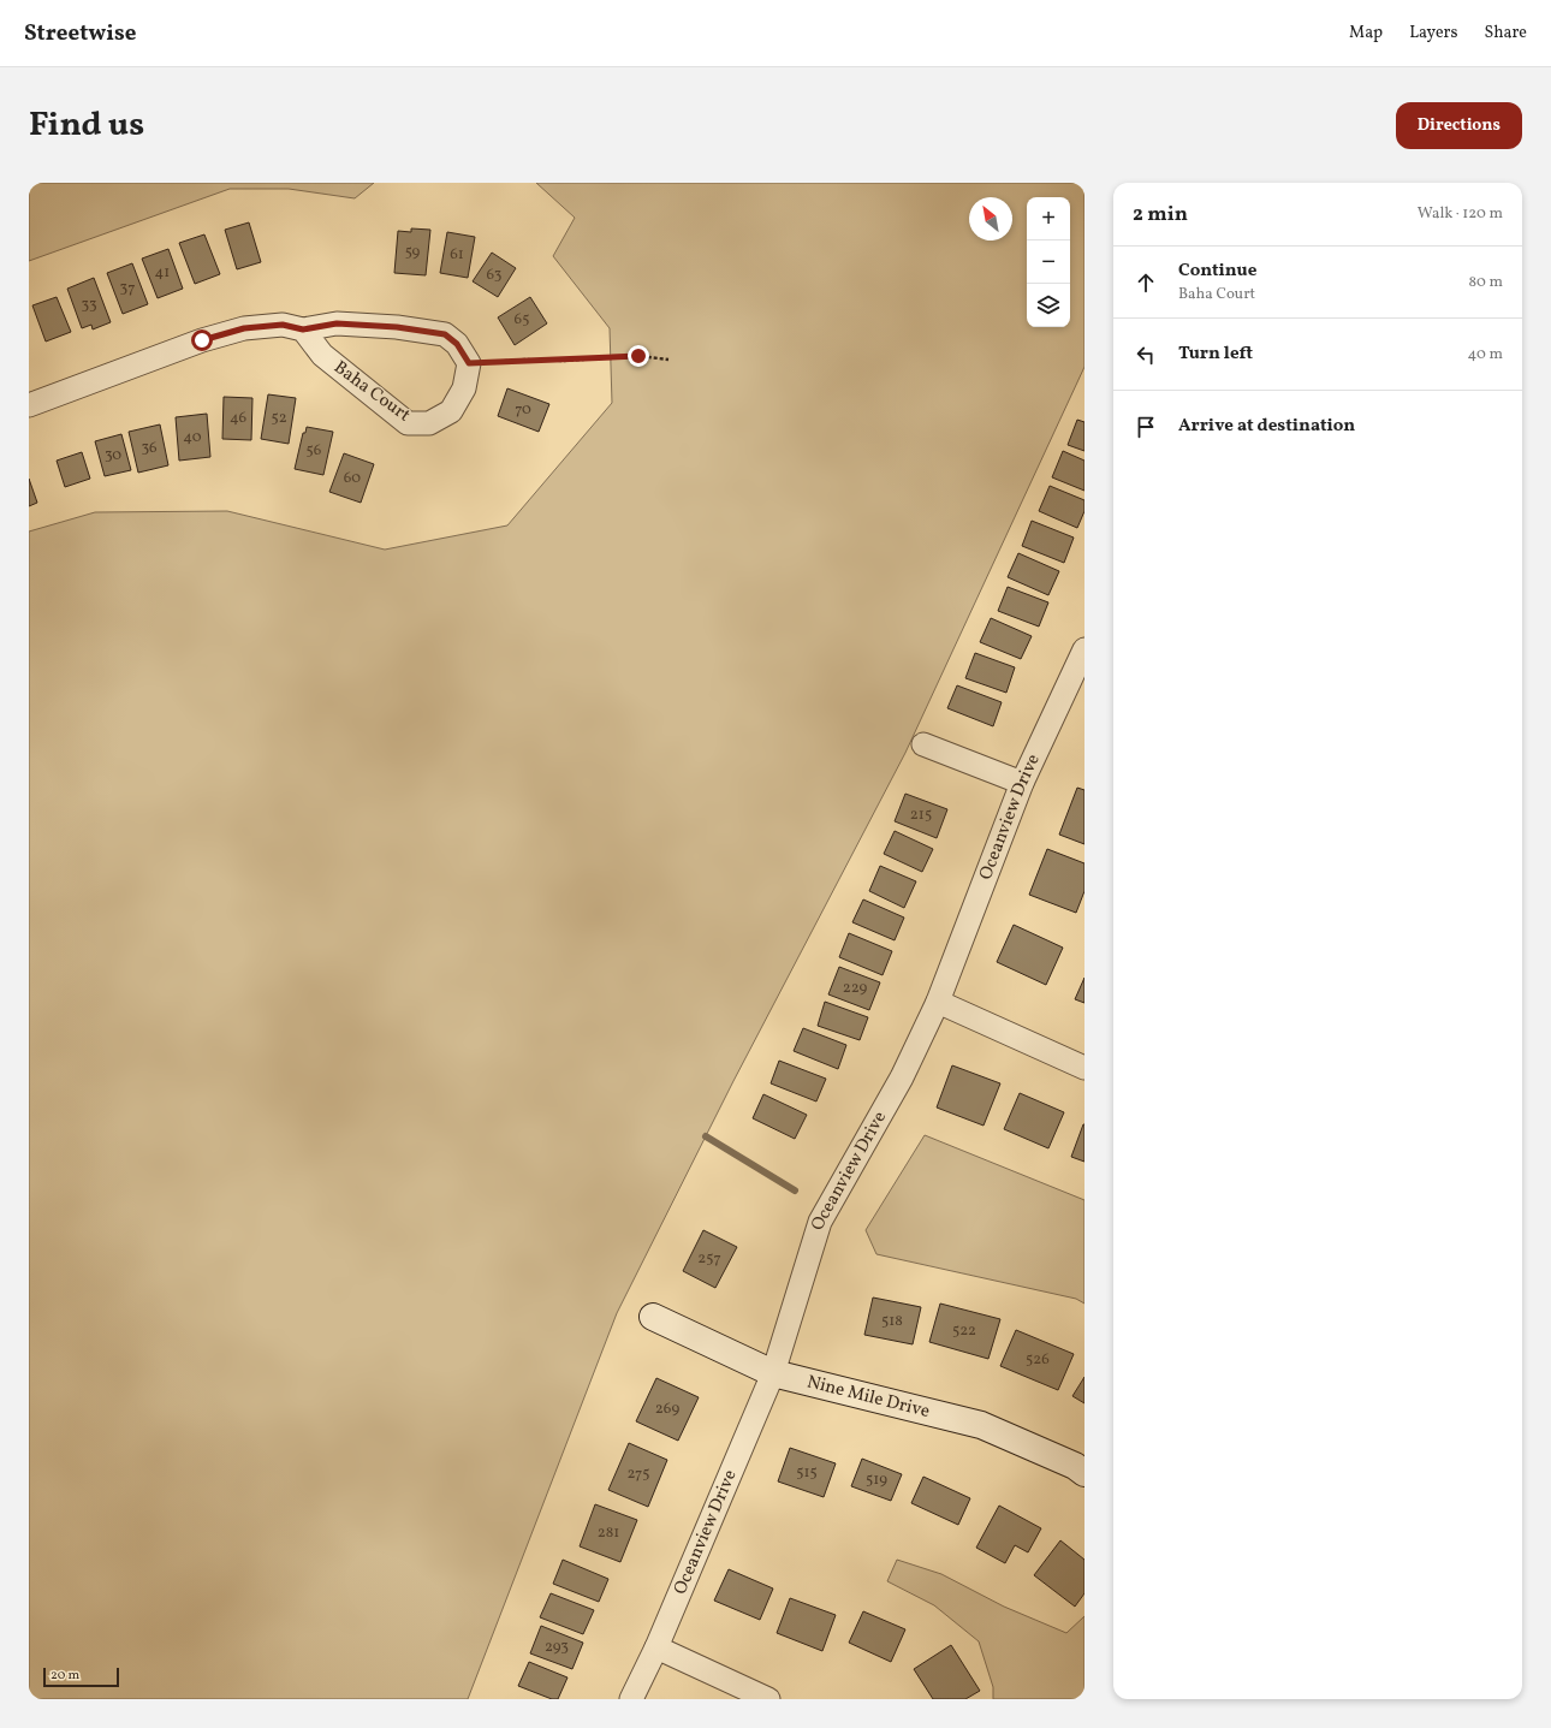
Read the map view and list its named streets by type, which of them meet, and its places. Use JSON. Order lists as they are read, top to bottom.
{
  "streets": {
    "street": ["Baha Court", "Oceanview Drive", "Nine Mile Drive"]
  },
  "crossings": [
    ["Oceanview Drive", "Nine Mile Drive"]
  ],
  "house_numbers": [
    "59",
    "61",
    "41",
    "63",
    "37",
    "33",
    "65",
    "70",
    "46",
    "52",
    "40",
    "36",
    "56",
    "30",
    "60",
    "215",
    "229",
    "257",
    "518",
    "522",
    "526",
    "269",
    "515",
    "275",
    "519",
    "281",
    "293"
  ],
  "scale_bar": "20 m",
  "north": "top left",
  "page": {
    "header": "Streetwise",
    "nav": ["Map", "Layers", "Share"],
    "title": "Find us",
    "buttons": "Directions",
    "heading": ["2 min", "Walk · 120 m"],
    "map_buttons": ["+", "−"],
    "list": [
      ["Continue", "Baha Court", "80 m"],
      ["Turn left", "40 m"],
      "Arrive at destination"
    ],
    "scale": "20 m"
  }
}
